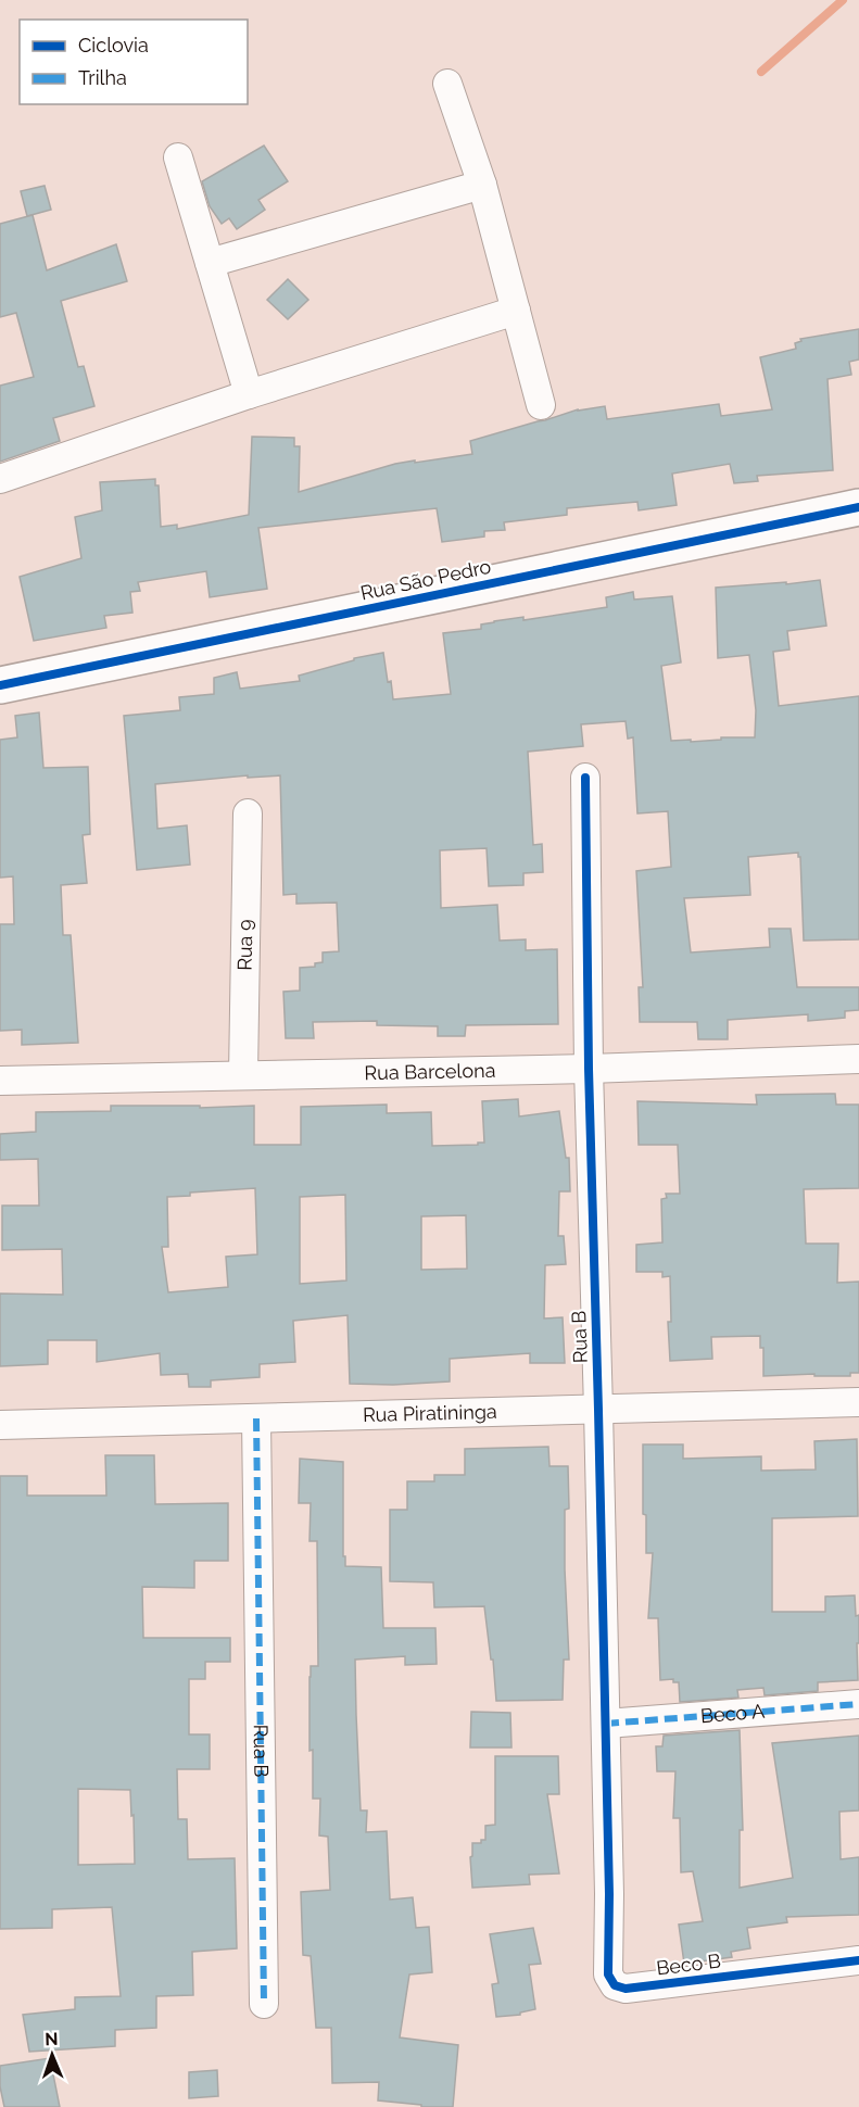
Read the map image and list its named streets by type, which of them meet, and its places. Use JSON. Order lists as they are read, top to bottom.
{
  "streets": {
    "street": [
      "Rua São Pedro",
      "Rua 9",
      "Rua Barcelona",
      "Rua B",
      "Rua Piratininga",
      "Beco A",
      "Beco B"
    ]
  },
  "crossings": [
    ["Rua 9", "Rua Barcelona"],
    ["Rua Barcelona", "Rua B"],
    ["Rua B", "Rua Piratininga"],
    ["Rua B", "Beco A"],
    ["Rua B", "Beco B"]
  ],
  "legend": ["Ciclovia", "Trilha"],
  "north": "top"
}
